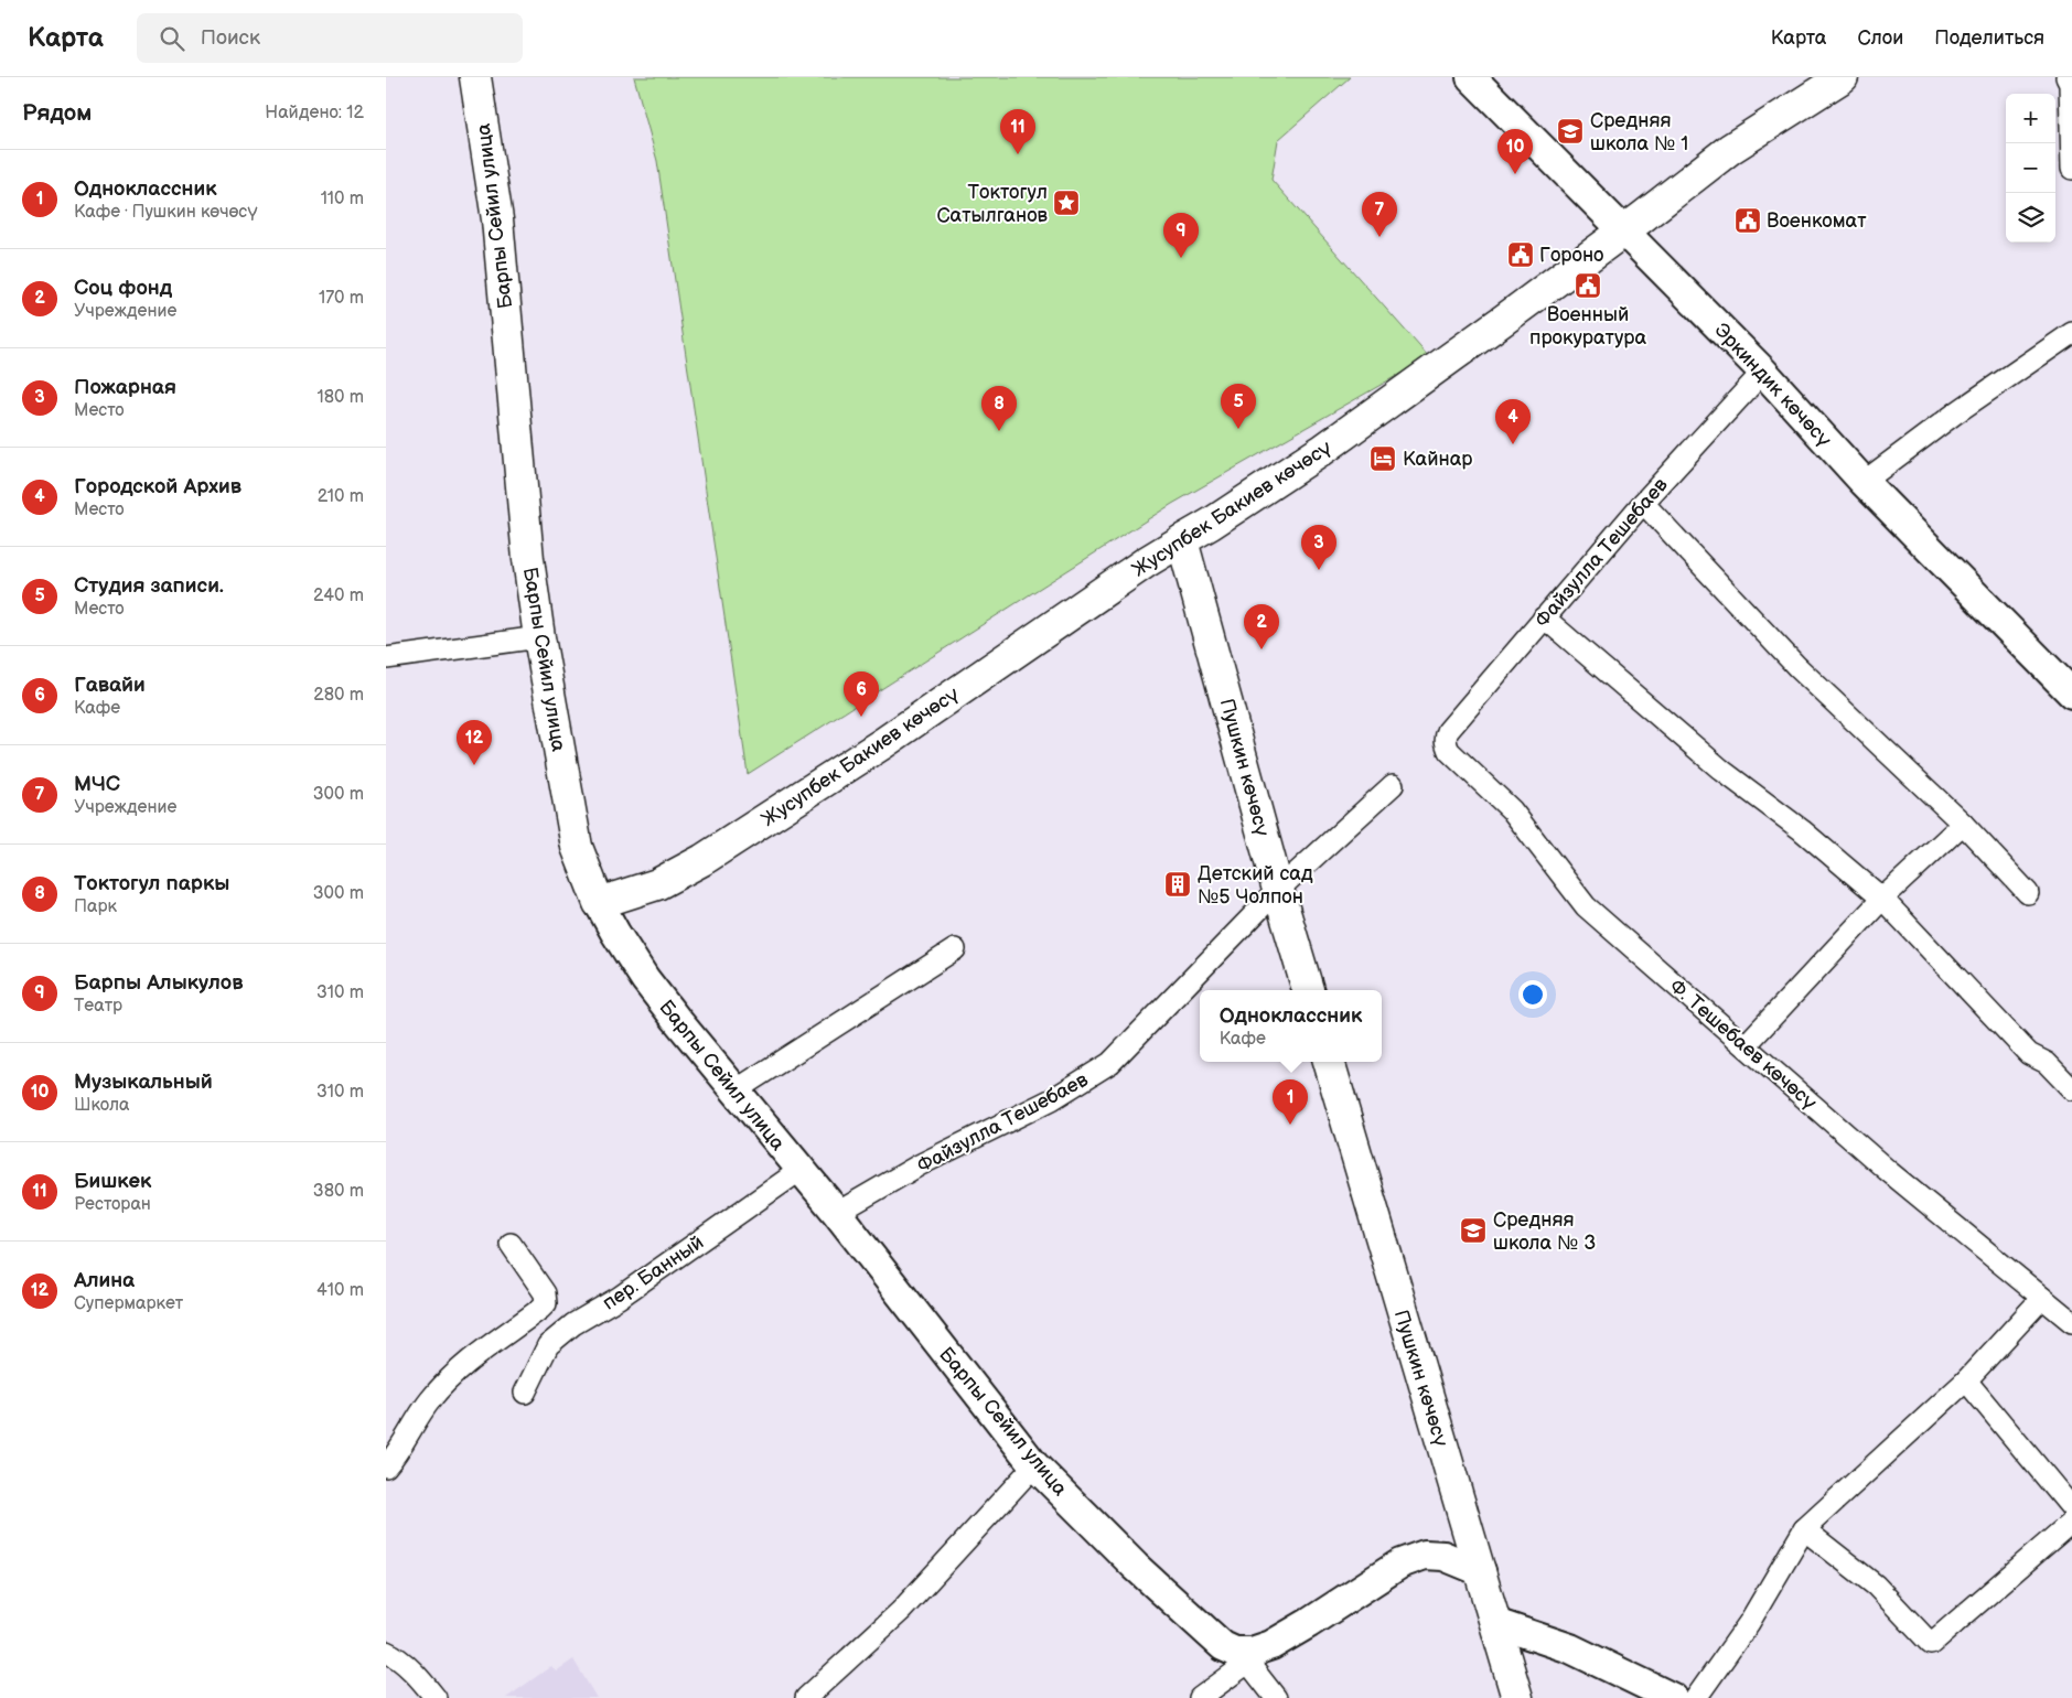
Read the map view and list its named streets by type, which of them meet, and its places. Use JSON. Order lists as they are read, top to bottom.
{
  "streets": {
    "main road": [
      "Барпы Сейил улица",
      "Эркиндик көчөсү",
      "Жусупбек Бакиев көчөсү",
      "Пушкин көчөсү"
    ],
    "street": ["Файзулла Тешебаев", "Ф. Тешебаев көчөсү", "пер. Банный"]
  },
  "crossings": [
    ["Барпы Сейил улица", "Жусупбек Бакиев көчөсү"],
    ["Барпы Сейил улица", "Файзулла Тешебаев"],
    ["Барпы Сейил улица", "Пушкин көчөсү"],
    ["Барпы Сейил улица", "пер. Банный"],
    ["Эркиндик көчөсү", "Жусупбек Бакиев көчөсү"],
    ["Эркиндик көчөсү", "Файзулла Тешебаев"],
    ["Жусупбек Бакиев көчөсү", "Пушкин көчөсү"],
    ["Файзулла Тешебаев", "Пушкин көчөсү"],
    ["Файзулла Тешебаев", "Ф. Тешебаев көчөсү"]
  ],
  "places": {
    "school or university": ["Средняя школа № 1", "Средняя школа № 3"],
    "place": ["Токтогул Сатылганов"],
    "public building": ["Военкомат", "Гороно", "Военный прокуратура"],
    "hotel": ["Кайнар"],
    "building": ["Детский сад №5 Чолпон"]
  },
  "page": {
    "header": "Карта",
    "search": "Поиск",
    "nav": ["Карта", "Слои", "Поделиться"],
    "heading": ["Рядом", "Найдено: 12"],
    "map_buttons": ["+", "−"],
    "pins": [
      "11",
      "10",
      "7",
      "9",
      "5",
      "8",
      "4",
      "3",
      "2",
      "6",
      "12",
      "1"
    ],
    "list": [
      {
        "mark": "1",
        "name": "Одноклассник",
        "note": "Кафе · Пушкин көчөсү",
        "value": "110 m"
      },
      {
        "mark": "2",
        "name": "Соц фонд",
        "note": "Учреждение",
        "value": "170 m"
      },
      {
        "mark": "3",
        "name": "Пожарная",
        "note": "Место",
        "value": "180 m"
      },
      {
        "mark": "4",
        "name": "Городской Архив",
        "note": "Место",
        "value": "210 m"
      },
      {
        "mark": "5",
        "name": "Студия записи.",
        "note": "Место",
        "value": "240 m"
      },
      {
        "mark": "6",
        "name": "Гавайи",
        "note": "Кафе",
        "value": "280 m"
      },
      {
        "mark": "7",
        "name": "МЧС",
        "note": "Учреждение",
        "value": "300 m"
      },
      {
        "mark": "8",
        "name": "Токтогул паркы",
        "note": "Парк",
        "value": "300 m"
      },
      {
        "mark": "9",
        "name": "Барпы Алыкулов",
        "note": "Театр",
        "value": "310 m"
      },
      {
        "mark": "10",
        "name": "Музыкальный",
        "note": "Школа",
        "value": "310 m"
      },
      {
        "mark": "11",
        "name": "Бишкек",
        "note": "Ресторан",
        "value": "380 m"
      },
      {
        "mark": "12",
        "name": "Алина",
        "note": "Супермаркет",
        "value": "410 m"
      }
    ],
    "popup": ["Одноклассник", "Кафе"]
  }
}
